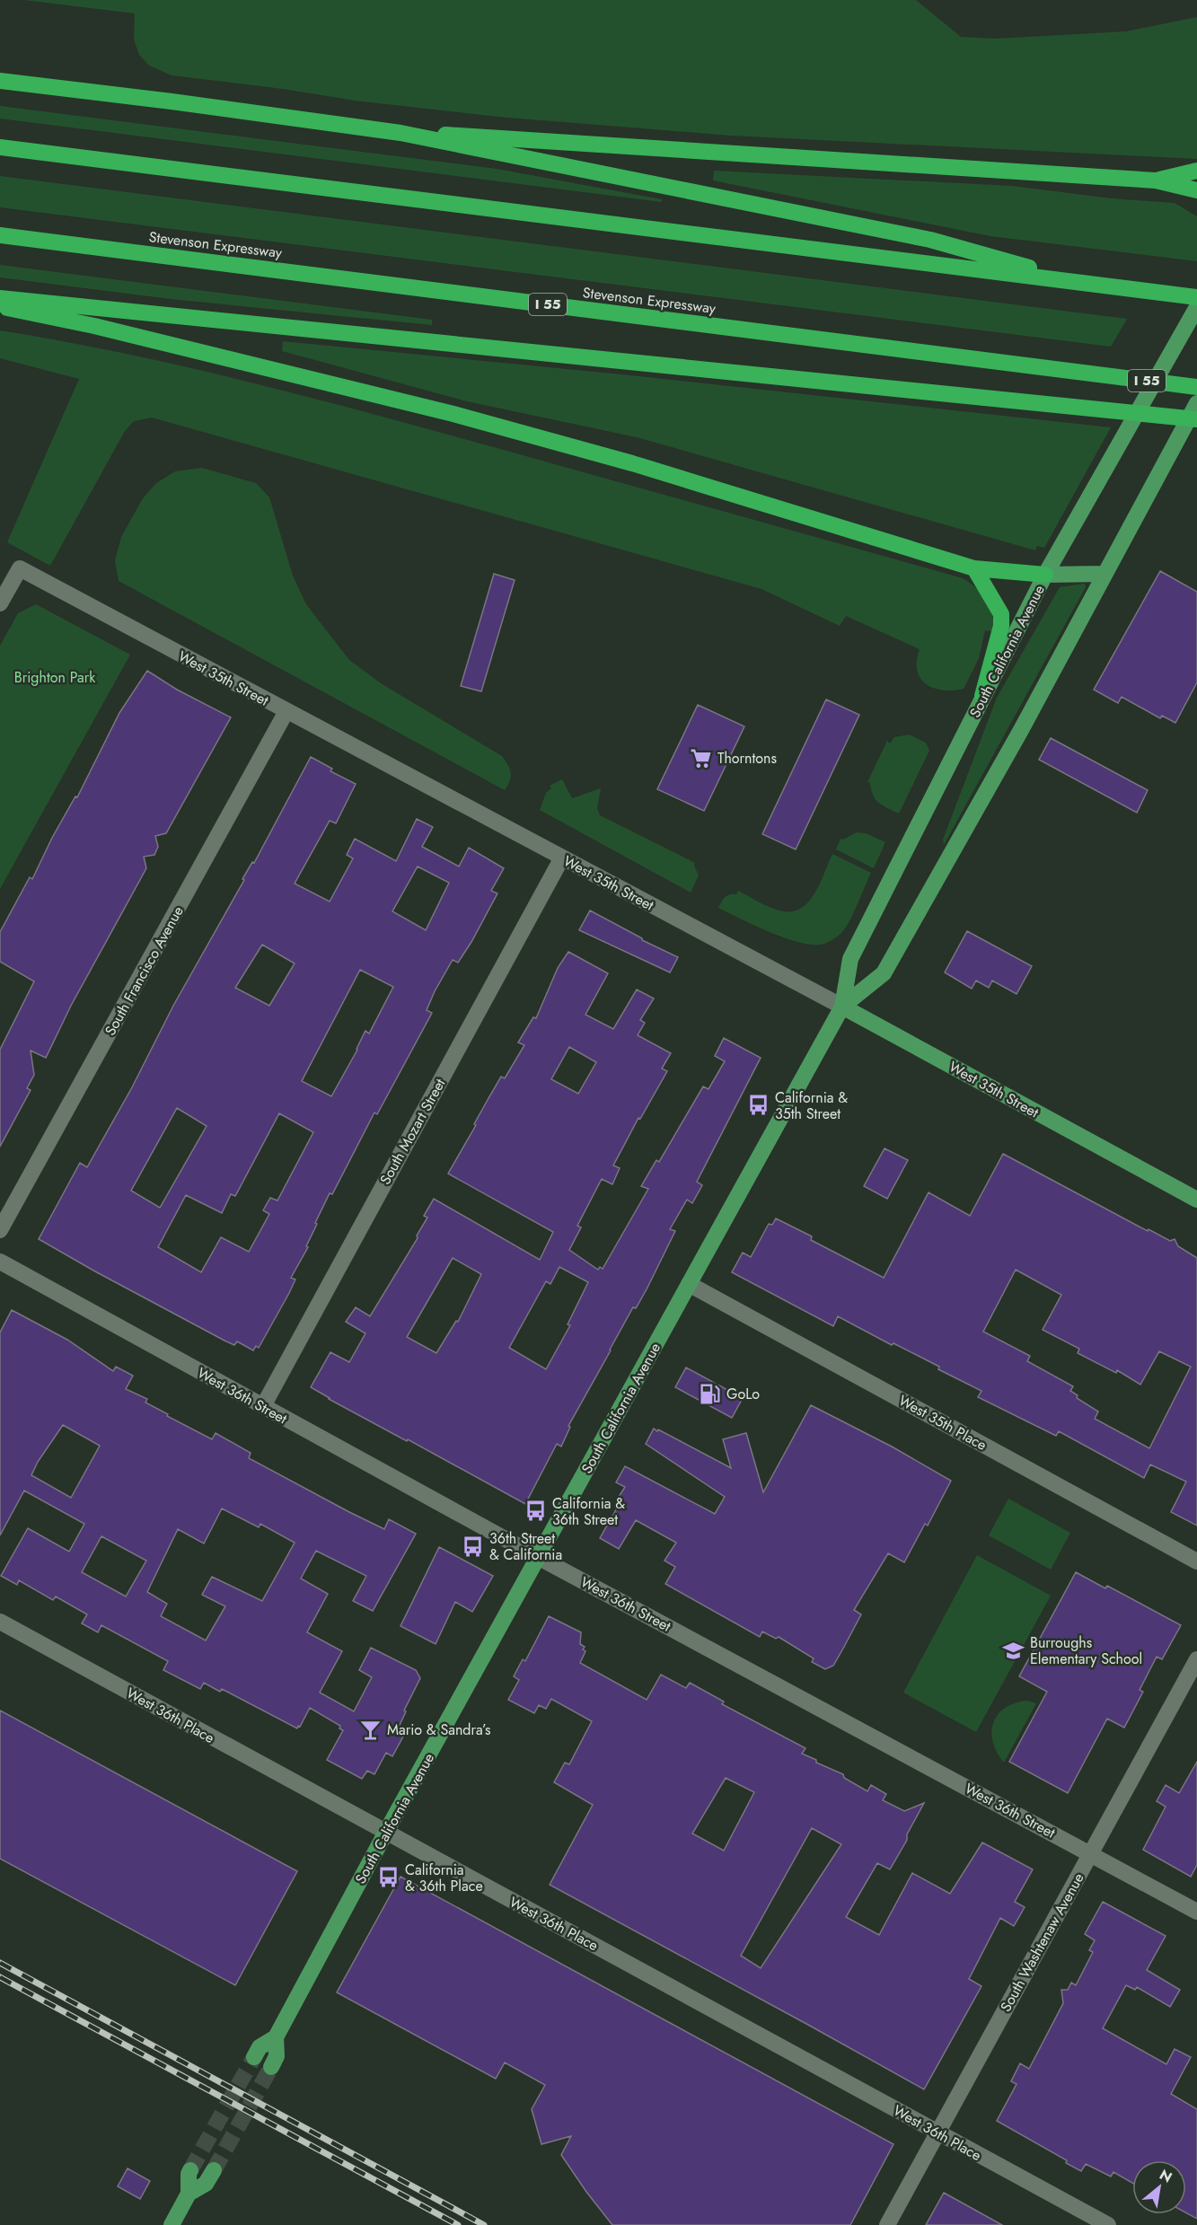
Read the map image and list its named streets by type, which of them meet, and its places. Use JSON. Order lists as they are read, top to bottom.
{
  "streets": {
    "highway": ["Stevenson Expressway", "I 55"],
    "main road": ["South California Avenue", "West 35th Street"],
    "street": [
      "South Francisco Avenue",
      "South Mozart Street",
      "West 36th Street",
      "West 35th Place",
      "West 36th Place",
      "South Washtenaw Avenue"
    ]
  },
  "crossings": [
    ["South California Avenue", "West 35th Street"],
    ["South California Avenue", "West 36th Street"],
    ["South California Avenue", "West 35th Place"],
    ["South California Avenue", "West 36th Place"],
    ["West 35th Street", "South Francisco Avenue"],
    ["West 35th Street", "South Mozart Street"],
    ["South Mozart Street", "West 36th Street"],
    ["West 36th Street", "South Washtenaw Avenue"],
    ["West 36th Place", "South Washtenaw Avenue"]
  ],
  "parks": ["Brighton Park"],
  "places": {
    "supermarket": ["Thorntons"],
    "bus stop": [
      "California & 35th Street",
      "California & 36th Street",
      "36th Street & California",
      "California & 36th Place"
    ],
    "fuel station": ["GoLo"],
    "school or university": ["Burroughs Elementary School"],
    "bar": ["Mario & Sandra’s"]
  },
  "north": "top right"
}
